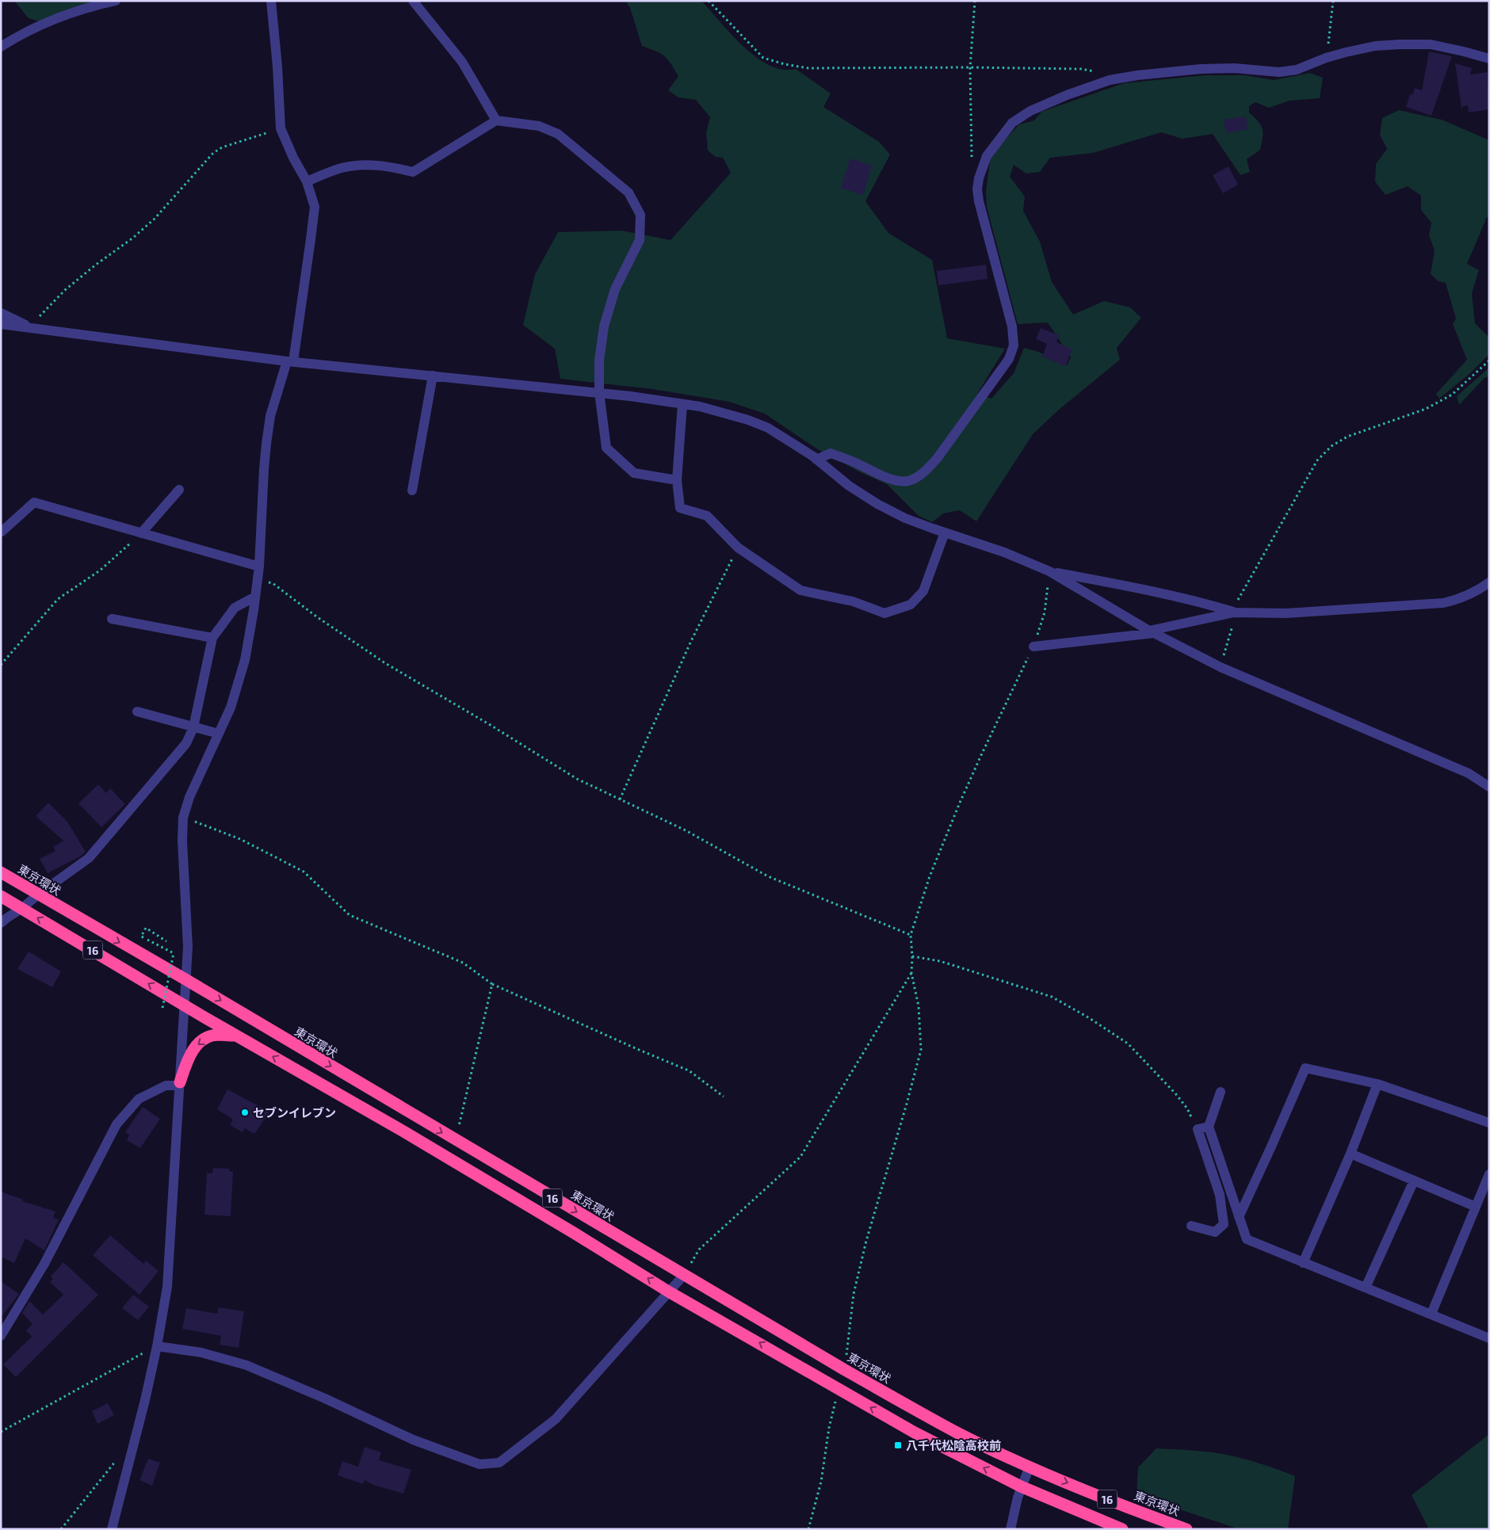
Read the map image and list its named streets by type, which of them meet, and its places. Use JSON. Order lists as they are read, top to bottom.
{
  "streets": {
    "highway": ["東京環状", "16"]
  },
  "places": {
    "other": ["セブンイレブン"],
    "transit": ["八千代松陰高校前"]
  }
}
